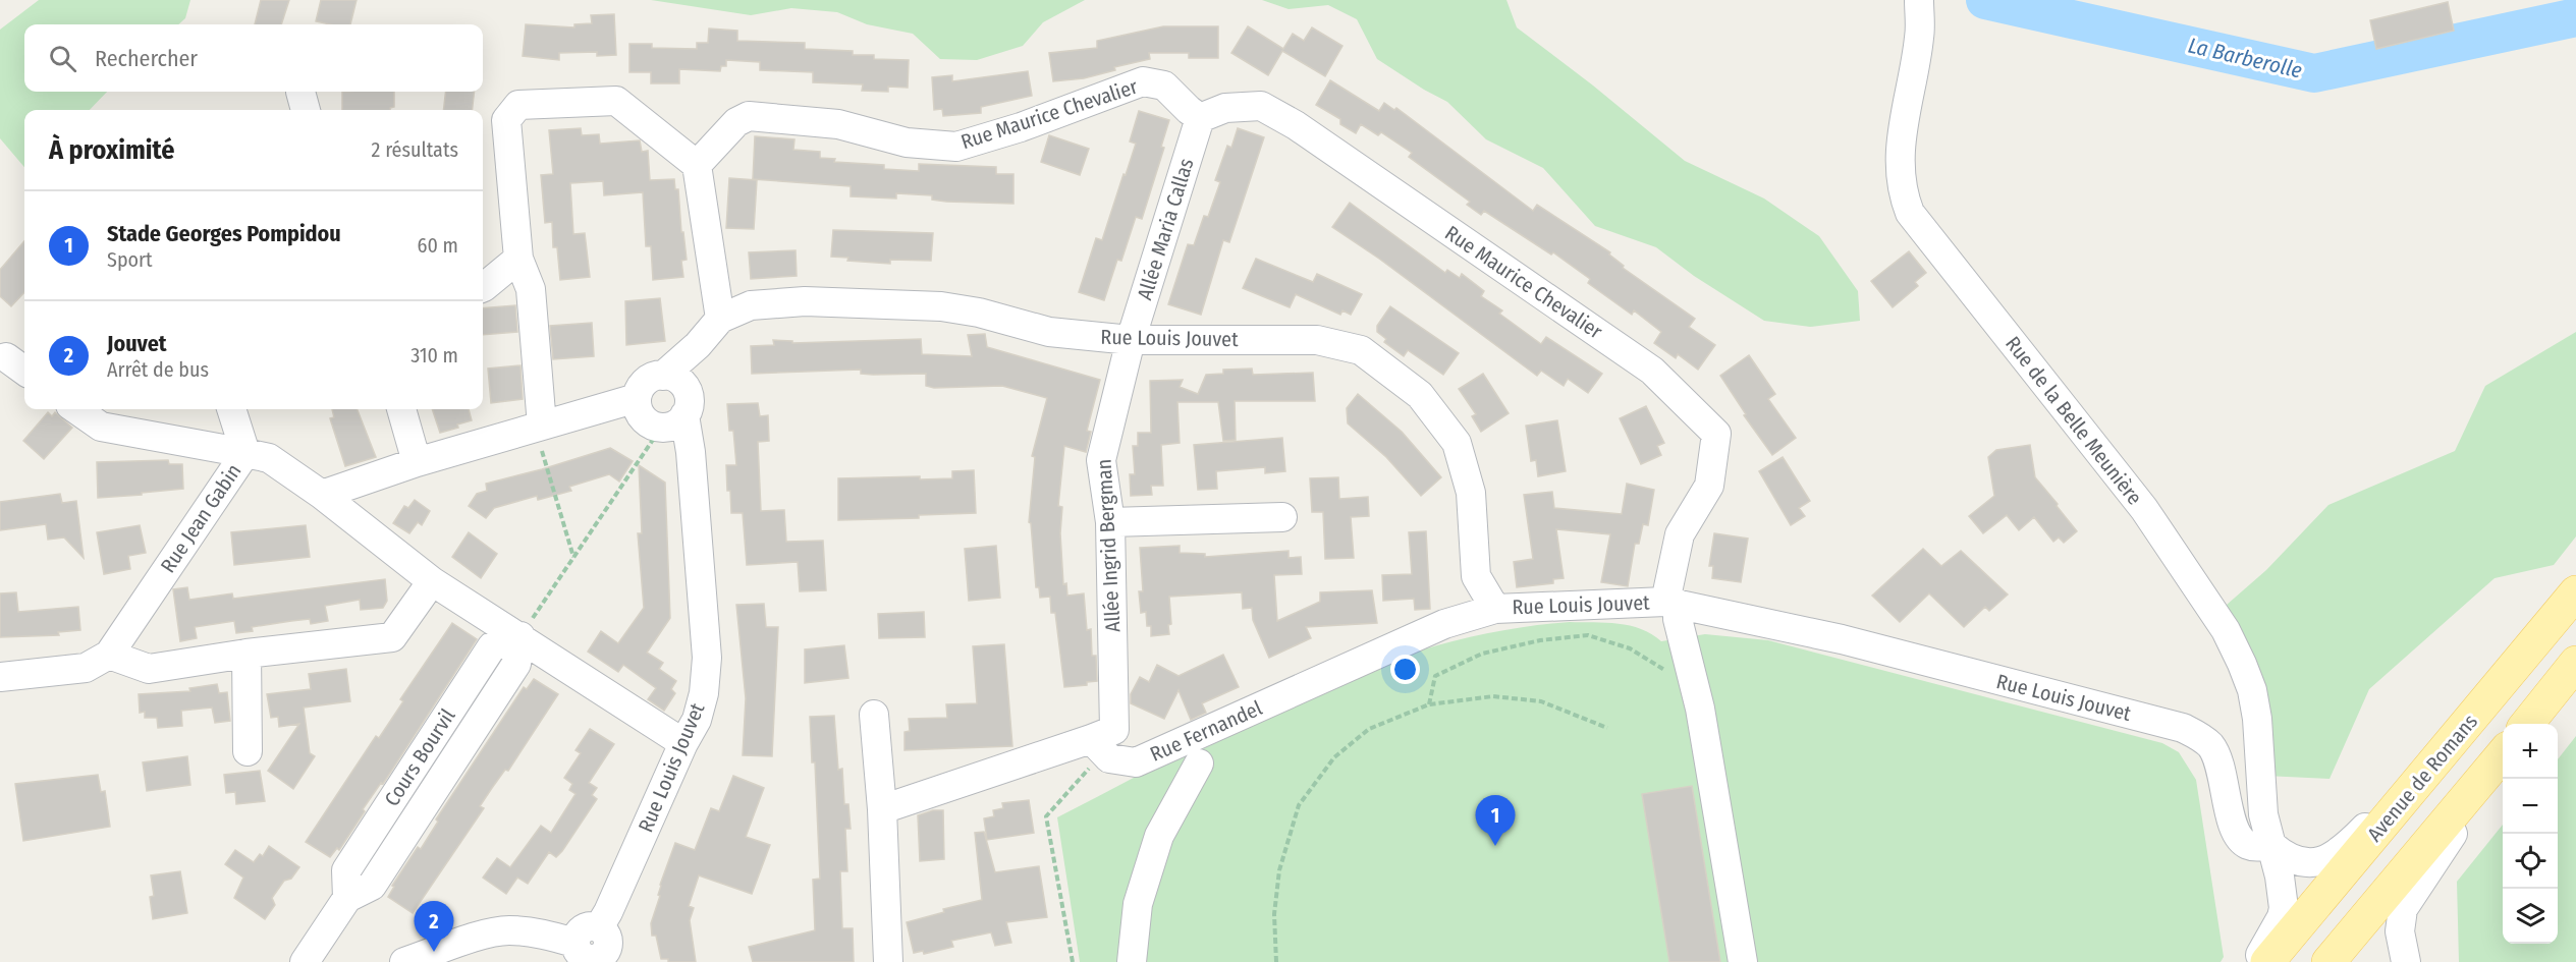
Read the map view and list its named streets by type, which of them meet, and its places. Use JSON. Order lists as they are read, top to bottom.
{
  "streets": {
    "main road": ["Avenue de Romans"],
    "street": [
      "Rue Maurice Chevalier",
      "Allée Maria Callas",
      "Rue Louis Jouvet",
      "Rue de la Belle Meunière",
      "Rue Jean Gabin",
      "Allée Ingrid Bergman",
      "Rue Fernandel",
      "Cours Bourvil"
    ]
  },
  "crossings": [
    ["Rue Maurice Chevalier", "Allée Maria Callas"],
    ["Rue Maurice Chevalier", "Rue Louis Jouvet"],
    ["Allée Maria Callas", "Rue Louis Jouvet"],
    ["Allée Maria Callas", "Allée Ingrid Bergman"],
    ["Rue Louis Jouvet", "Rue de la Belle Meunière"],
    ["Rue Louis Jouvet", "Rue Jean Gabin"],
    ["Rue Louis Jouvet", "Allée Ingrid Bergman"],
    ["Rue Louis Jouvet", "Rue Fernandel"],
    ["Rue Jean Gabin", "Cours Bourvil"],
    ["Allée Ingrid Bergman", "Rue Fernandel"]
  ],
  "water": ["La Barberolle"],
  "page": {
    "search": "Rechercher",
    "heading": ["À proximité", "2 résultats"],
    "list": [
      {
        "mark": "1",
        "name": "Stade Georges Pompidou",
        "note": "Sport",
        "value": "60 m"
      },
      {
        "mark": "2",
        "name": "Jouvet",
        "note": "Arrêt de bus",
        "value": "310 m"
      }
    ],
    "map_buttons": ["+", "−"],
    "pins": ["1", "2"]
  }
}
